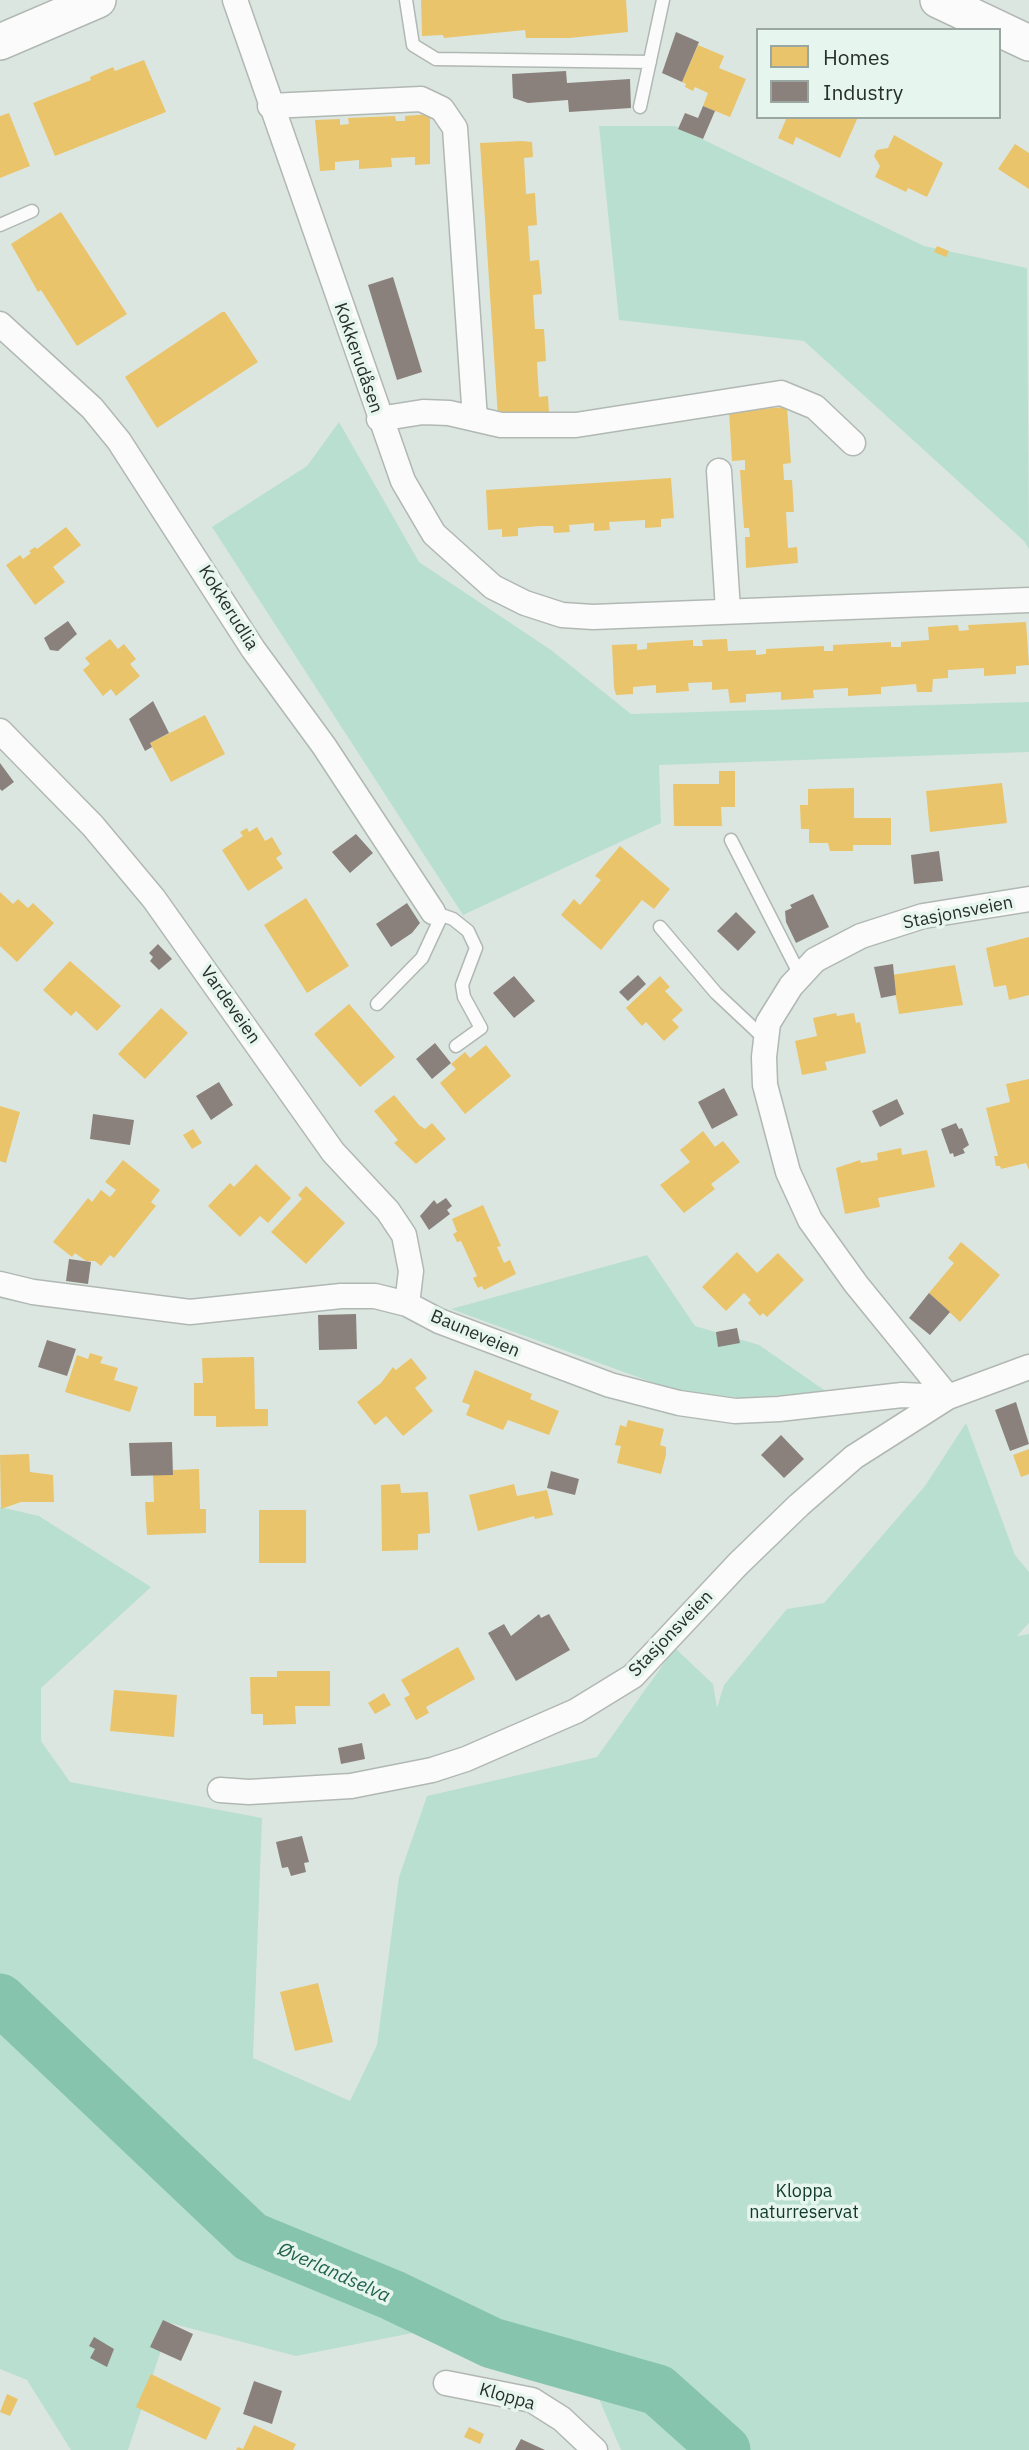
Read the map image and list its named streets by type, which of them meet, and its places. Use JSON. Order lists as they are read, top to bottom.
{
  "streets": {
    "street": [
      "Kokkerudåsen",
      "Kokkerudlia",
      "Stasjonsveien",
      "Vardeveien",
      "Bauneveien",
      "Kloppa"
    ]
  },
  "crossings": [
    ["Stasjonsveien", "Bauneveien"],
    ["Vardeveien", "Bauneveien"]
  ],
  "water": ["Øverlandselva"],
  "parks": ["Kloppa naturreservat"],
  "legend": ["Homes", "Industry"]
}
